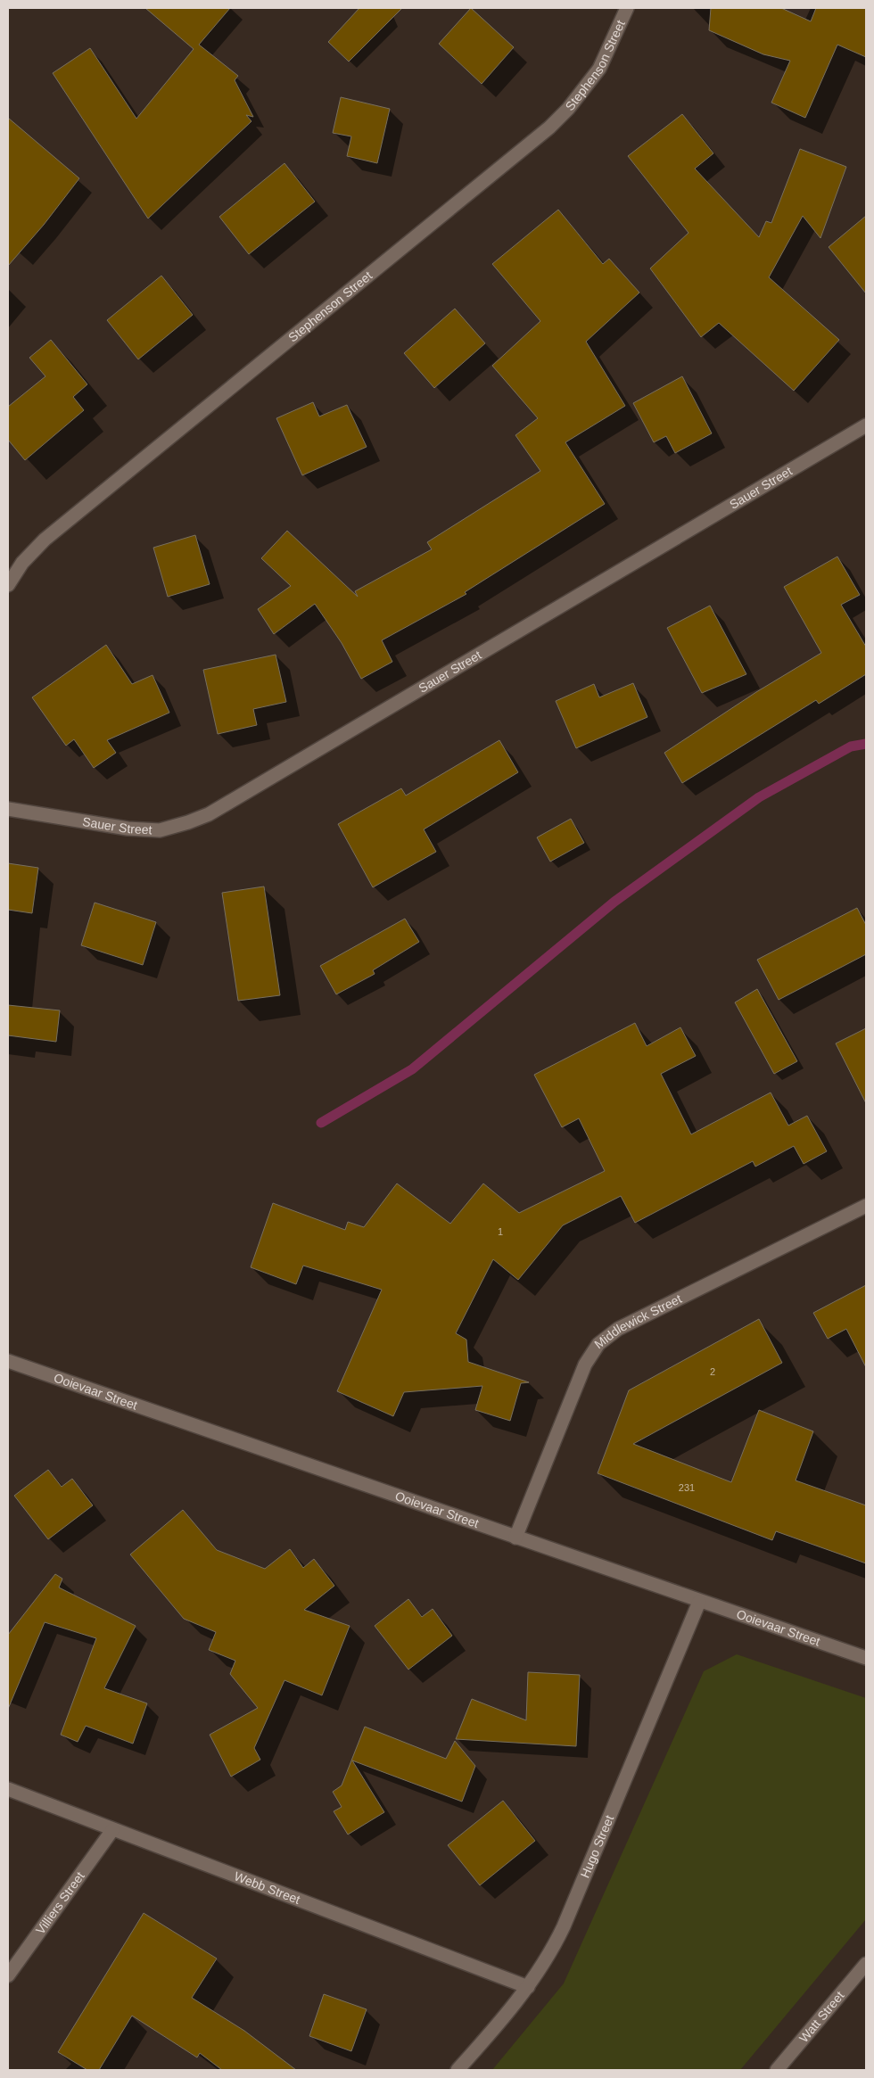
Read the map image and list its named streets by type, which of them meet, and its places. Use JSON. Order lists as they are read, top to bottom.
{
  "streets": {
    "street": [
      "Stephenson Street",
      "Sauer Street",
      "Middlewick Street",
      "Ooievaar Street",
      "Hugo Street",
      "Webb Street",
      "Villiers Street",
      "Watt Street"
    ]
  },
  "crossings": [
    ["Middlewick Street", "Ooievaar Street"],
    ["Ooievaar Street", "Hugo Street"],
    ["Hugo Street", "Webb Street"],
    ["Webb Street", "Villiers Street"]
  ],
  "house_numbers": ["1", "2", "231"]
}
